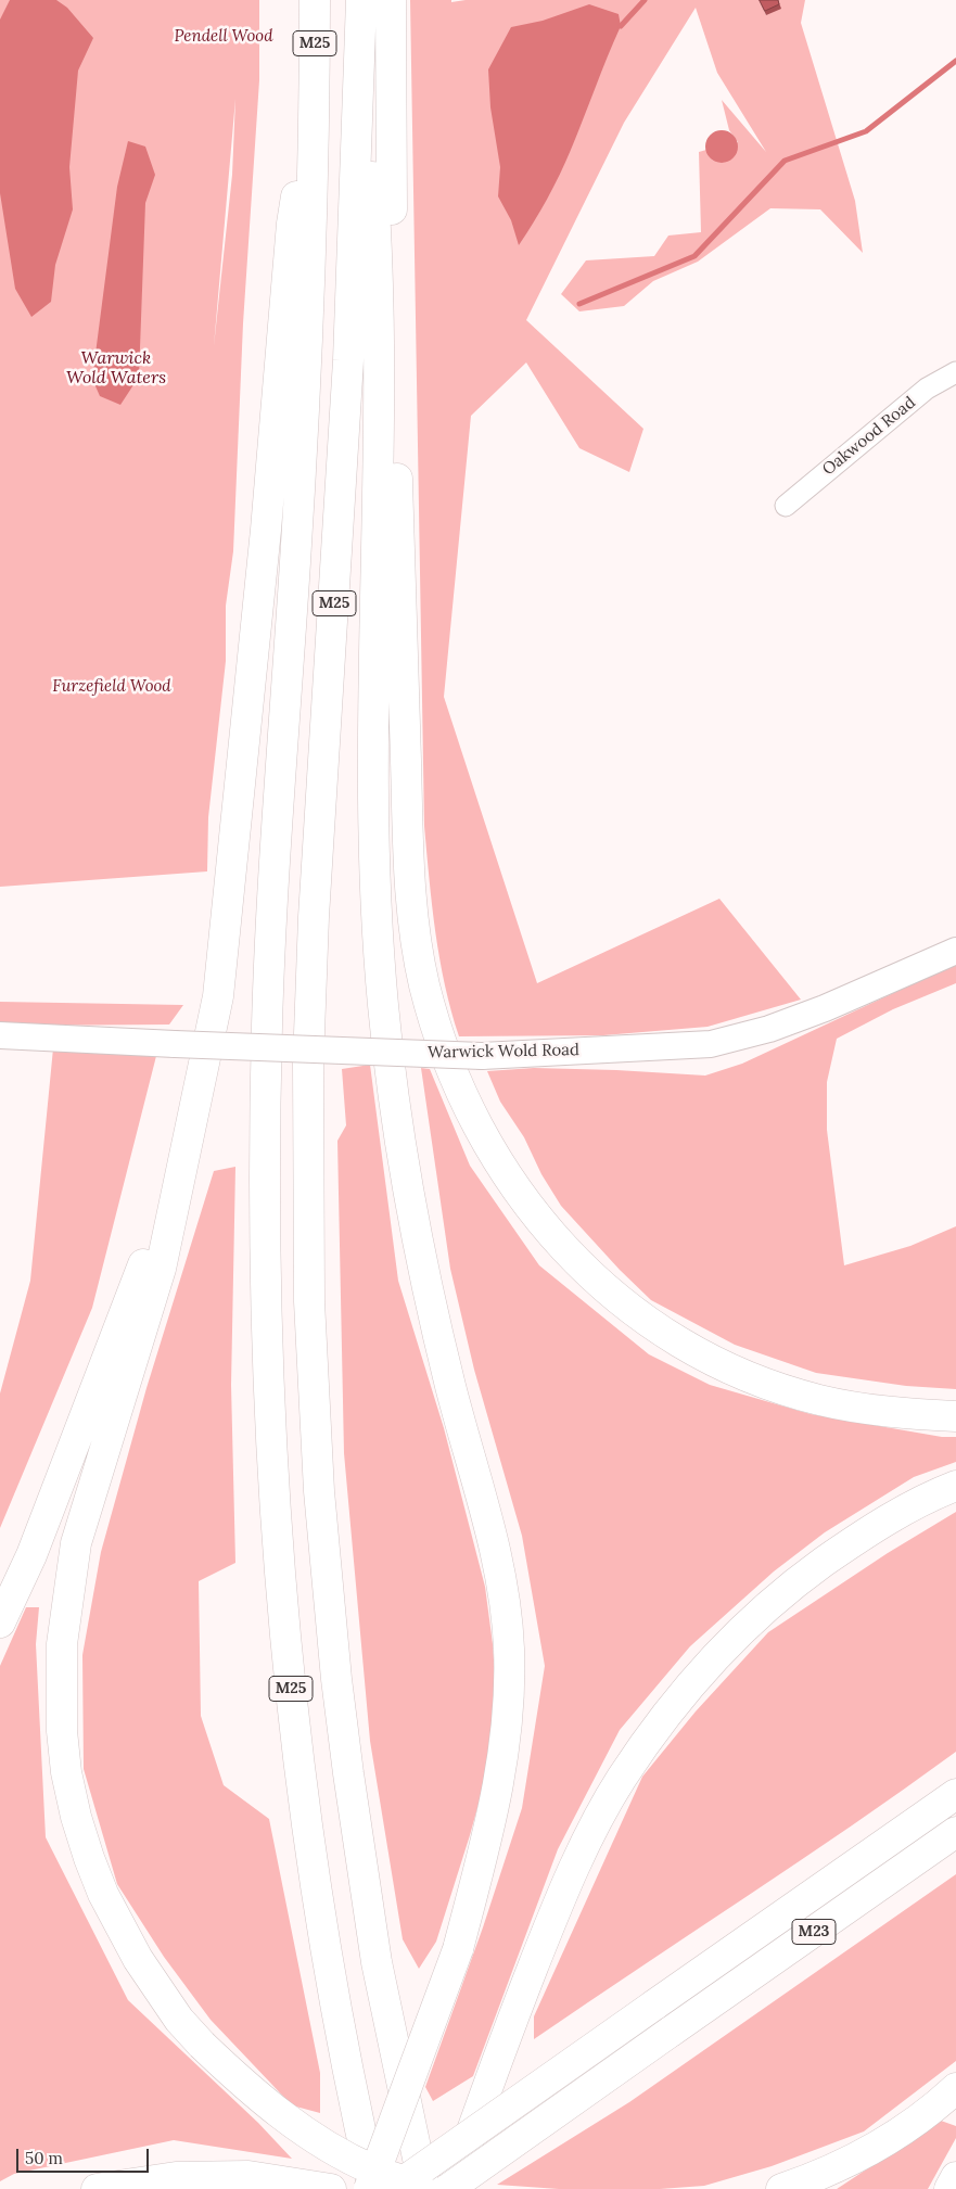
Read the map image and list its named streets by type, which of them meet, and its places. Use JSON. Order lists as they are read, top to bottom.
{
  "streets": {
    "highway": ["M25", "M23"],
    "street": ["Oakwood Road", "Warwick Wold Road"]
  },
  "water": ["Warwick Wold Waters"],
  "parks": ["Pendell Wood", "Furzefield Wood"],
  "scale_bar": "50 m"
}
